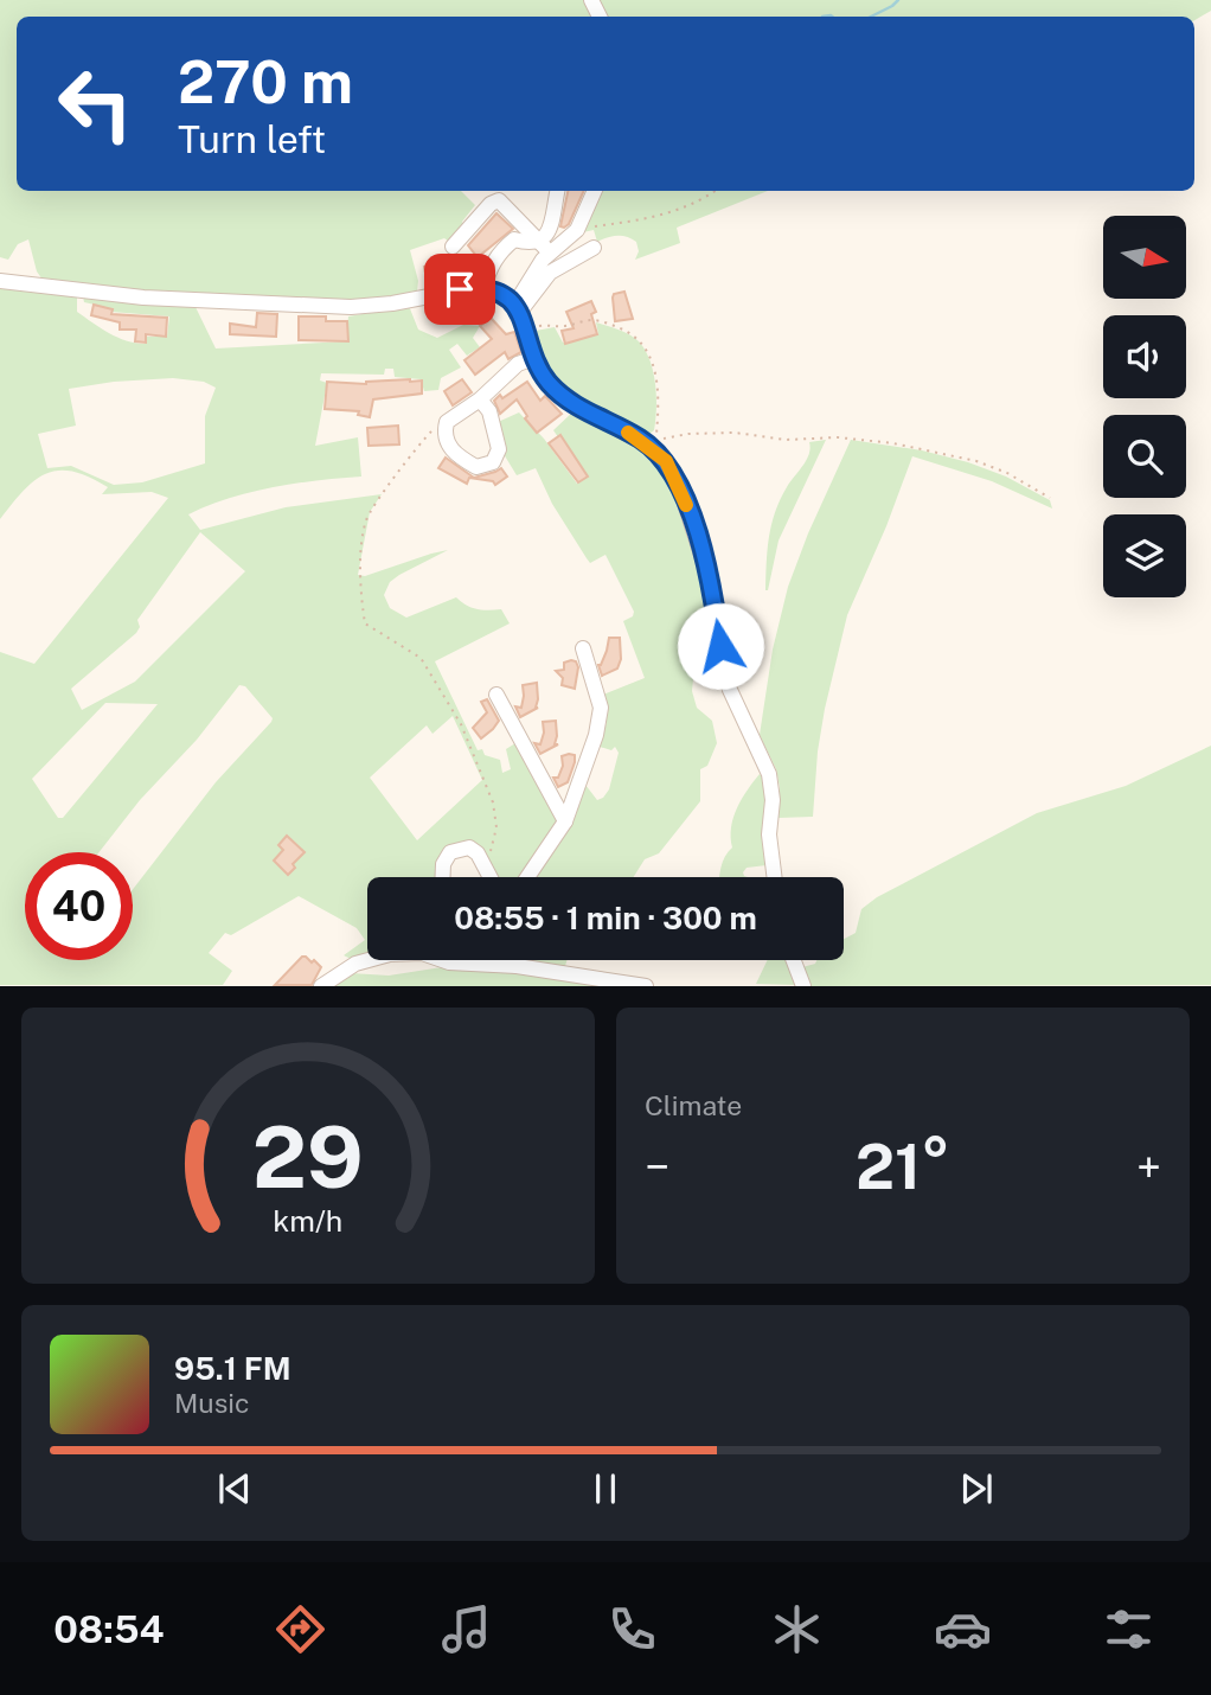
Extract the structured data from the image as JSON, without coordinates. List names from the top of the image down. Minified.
{"north":"right","page":{"turn":["270 m","Turn left"],"limit":"40","trip":"08:55 · 1 min · 300 m","tile":"Climate","heat":["−","21°","+"],"song":["95.1 FM","Music"],"tabs":"08:54","gauge":["29","km/h"]}}
